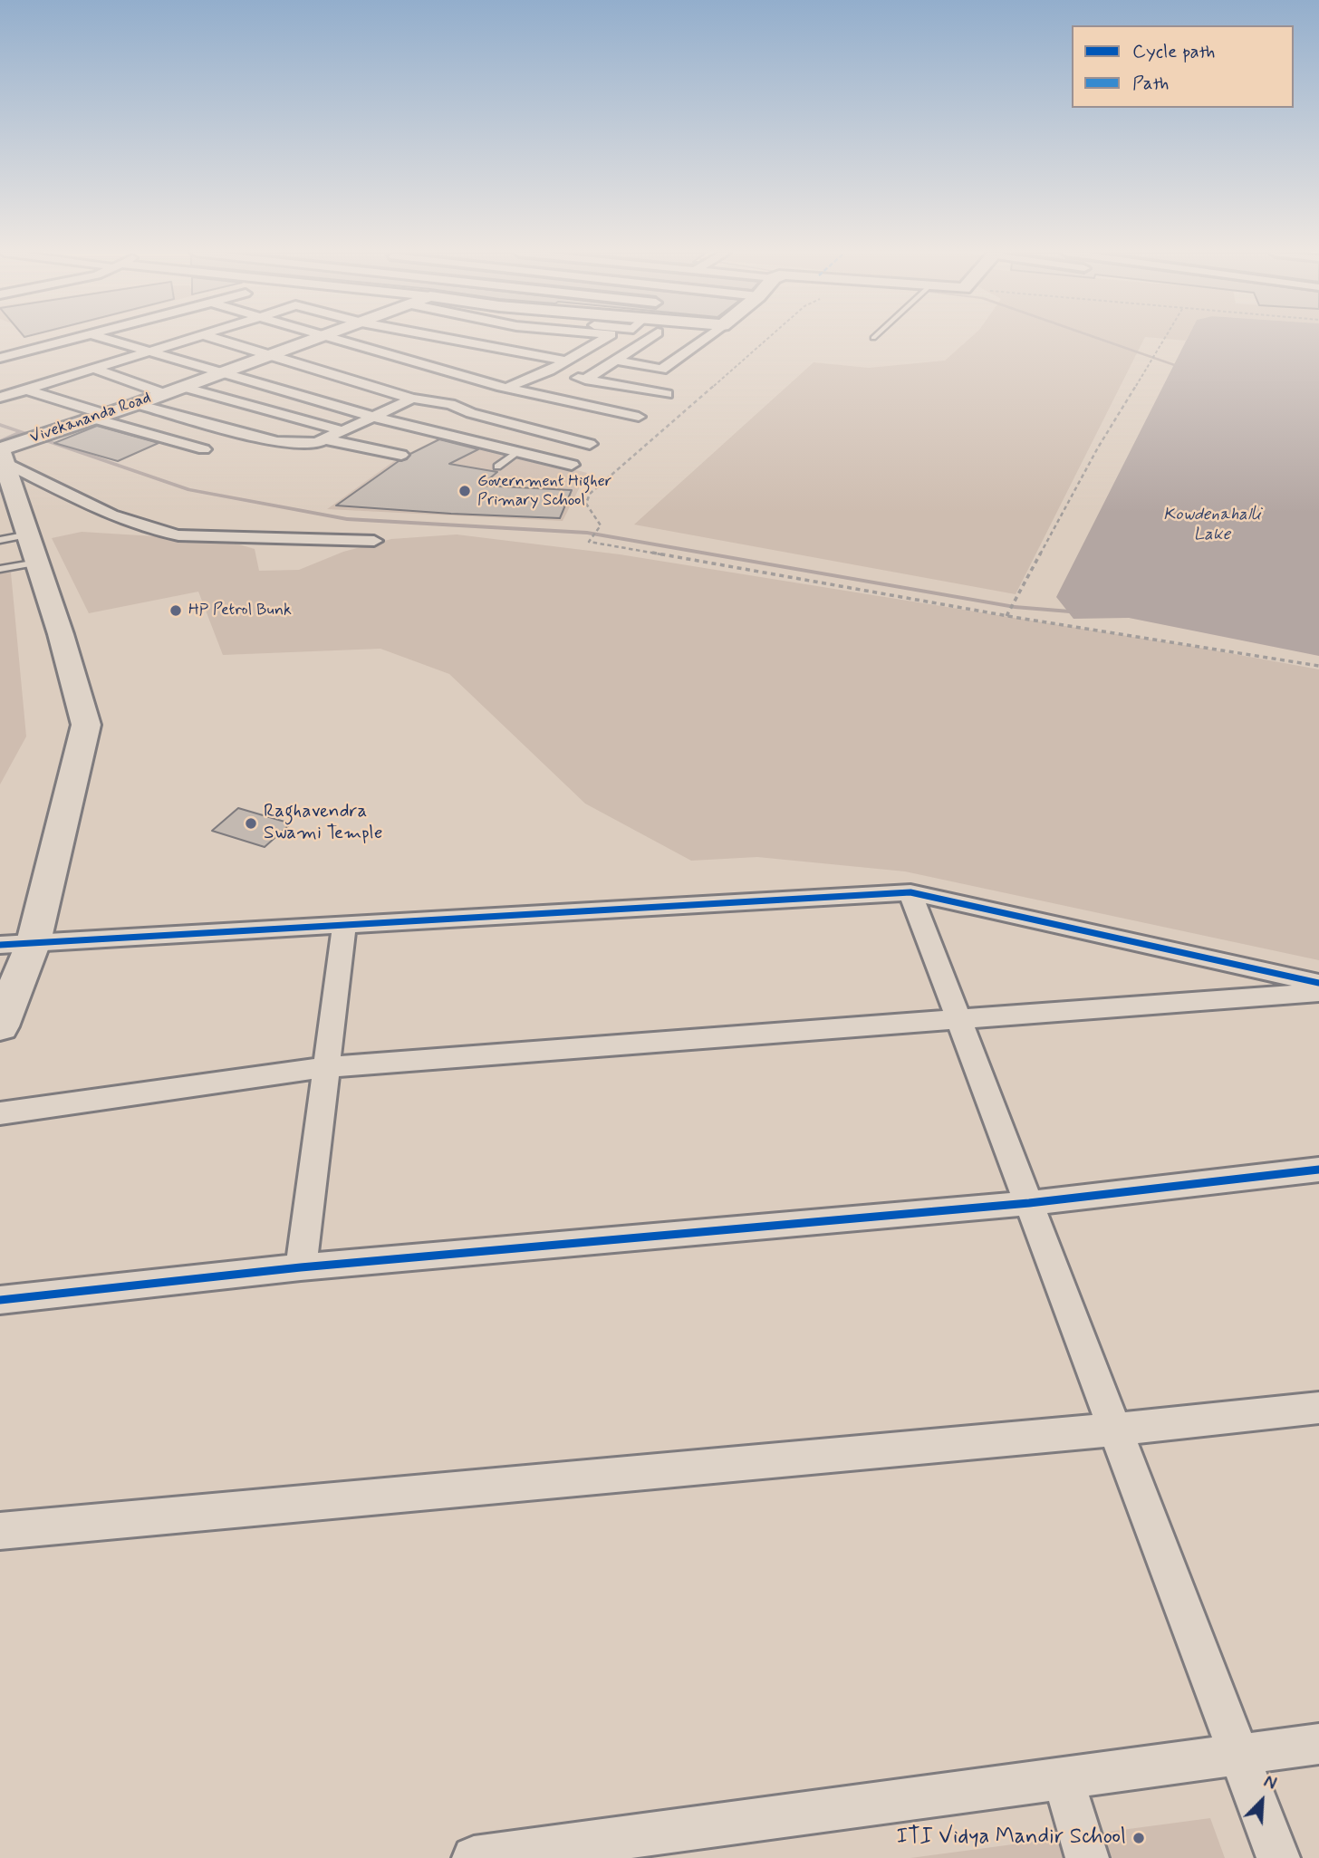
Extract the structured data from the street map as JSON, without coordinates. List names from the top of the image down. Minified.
{"streets":{"street":["Vivekananda Road"]},"water":["Kowdenahalli Lake"],"places":["Government Higher Primary School","HP Petrol Bunk","Raghavendra Swami Temple","ITI Vidya Mandir School"],"legend":["Cycle path","Path"],"north":"top right"}
